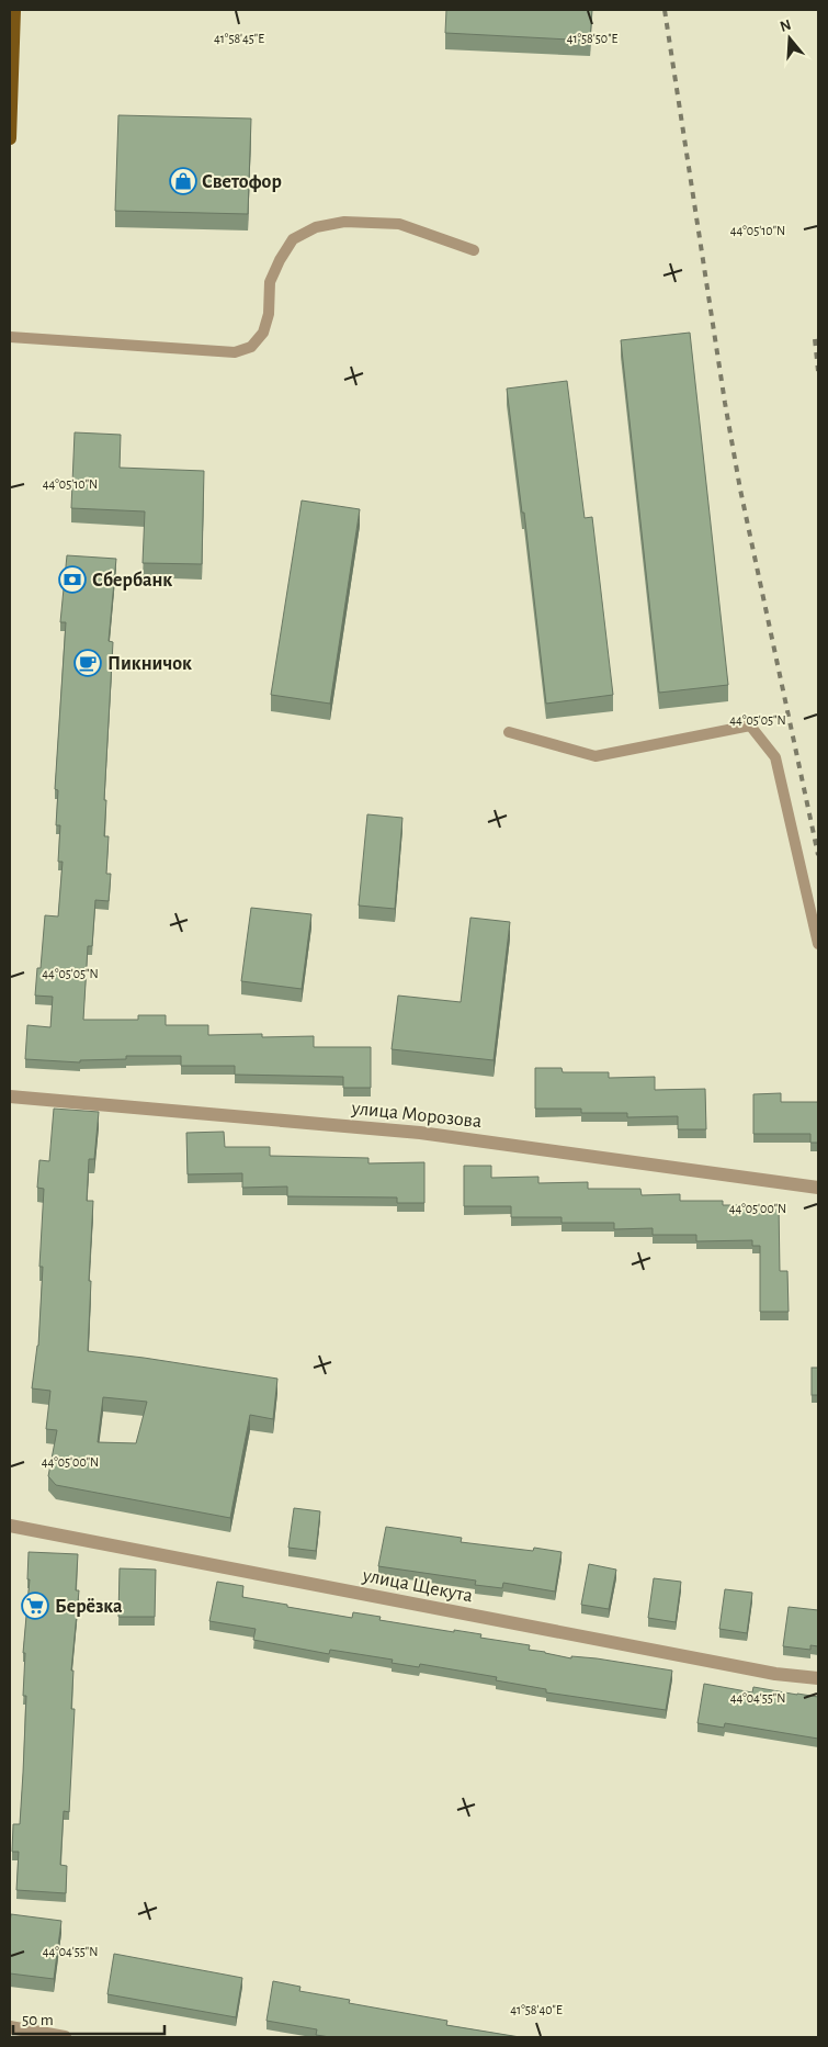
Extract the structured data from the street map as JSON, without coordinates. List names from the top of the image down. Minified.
{"streets":{"street":["улица Морозова","улица Щекута"]},"places":{"shop":["Светофор"],"bank":["Сбербанк"],"cafe":["Пикничок"],"supermarket":["Берёзка"]},"scale_bar":"50 m","north":"top","coordinates":["41°58'45\"E","41°58'50\"E","44°05'10\"N","44°05'05\"N","44°05'00\"N","44°04'55\"N","41°58'40\"E"]}
